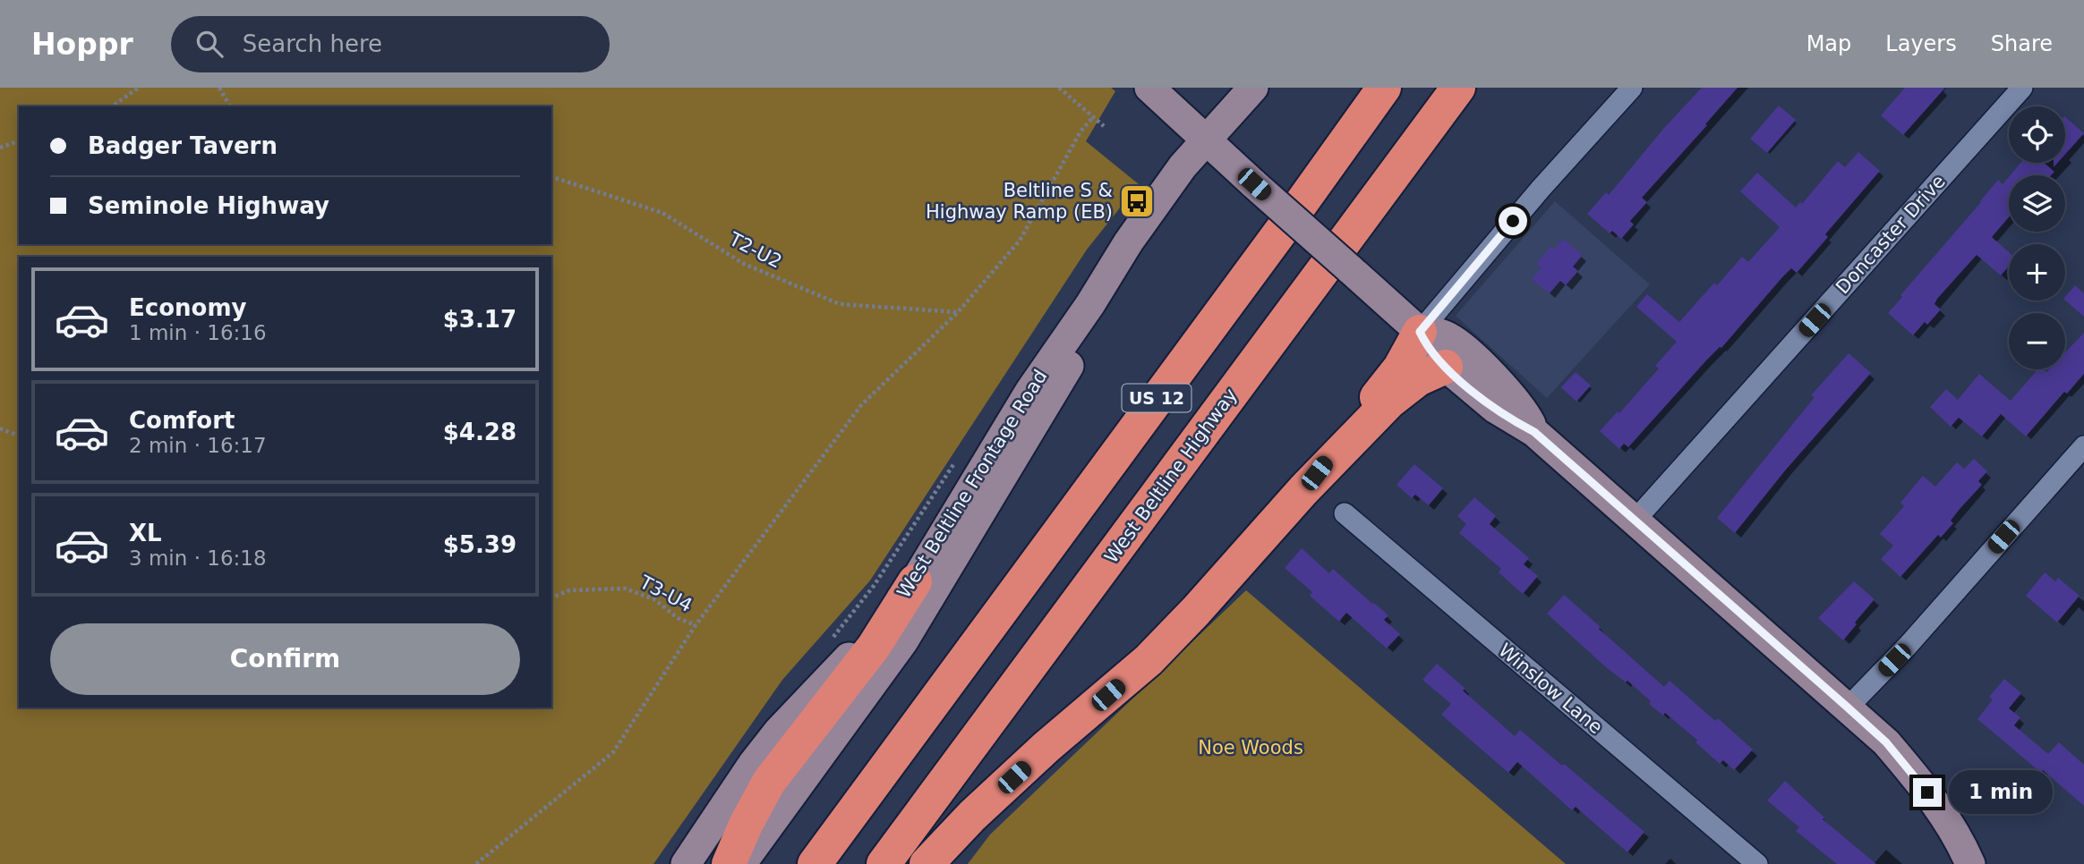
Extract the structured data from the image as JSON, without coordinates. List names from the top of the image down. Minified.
{"streets":{"highway":["US 12","West Beltline Highway"],"street":["Doncaster Drive","West Beltline Frontage Road","Winslow Lane"],"path":["T2-U2","T3-U4"]},"parks":["Noe Woods"],"places":{"bus stop":["Beltline S & Highway Ramp (EB)"]},"page":{"header":"Hoppr","search":"Search here","nav":["Map","Layers","Share"],"map_buttons":["+","−"],"banner":["Badger Tavern","Seminole Highway"],"list":[{"name":"Economy","note":"1 min · 16:16","value":"$3.17"},{"name":"Comfort","note":"2 min · 16:17","value":"$4.28"},{"name":"XL","note":"3 min · 16:18","value":"$5.39"}],"buttons":"Confirm","bubble":"1 min"}}
